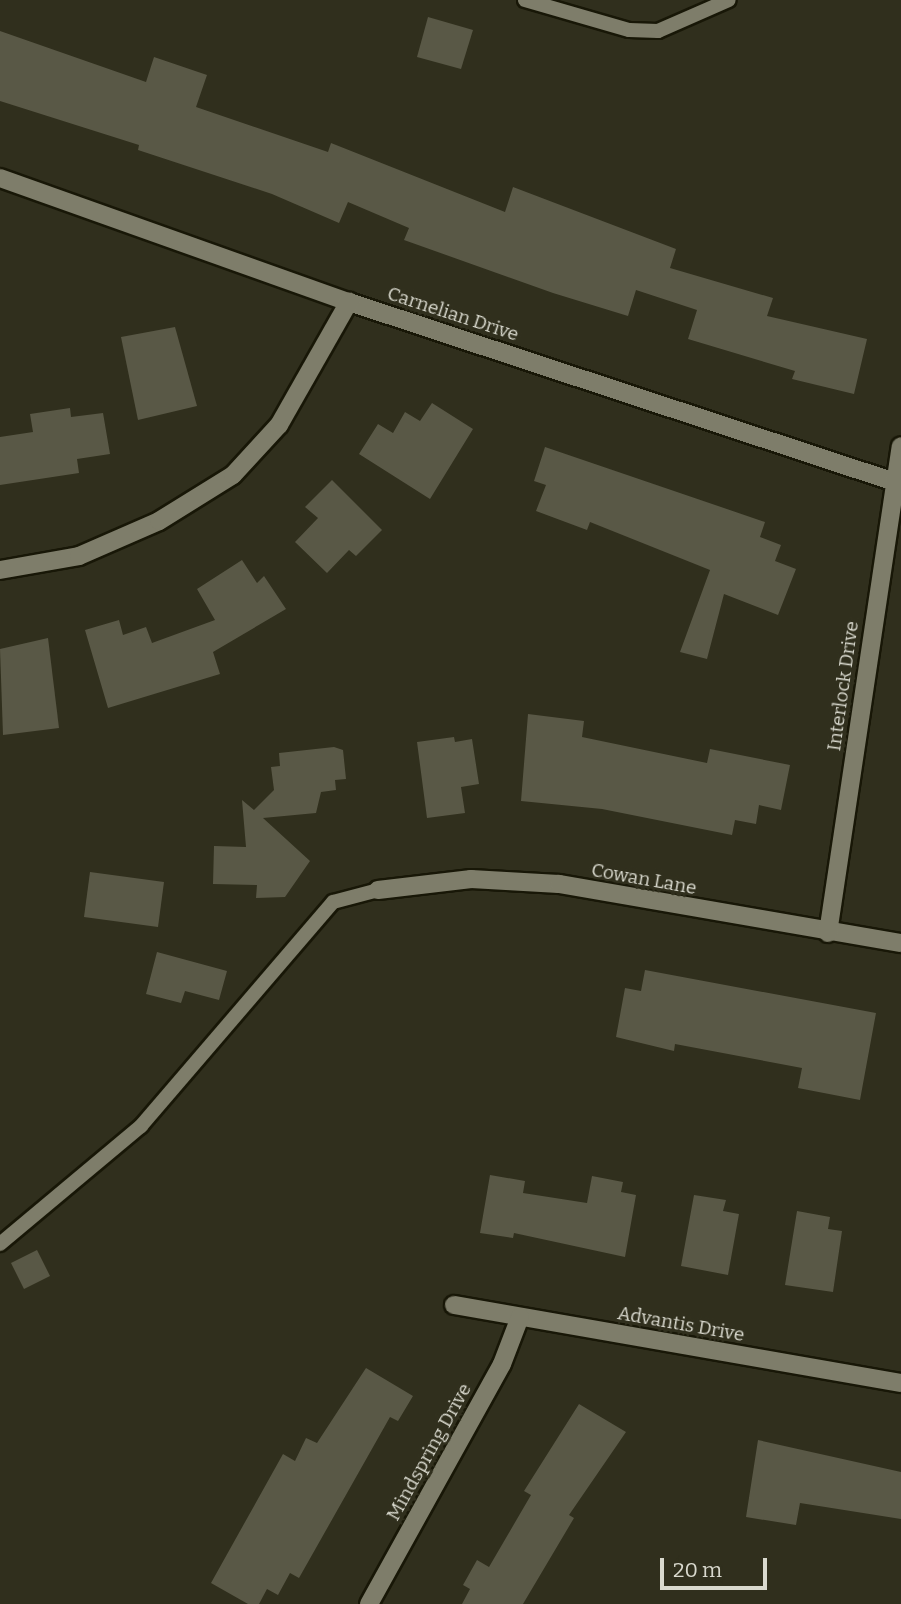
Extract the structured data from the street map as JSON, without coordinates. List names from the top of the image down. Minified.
{"streets":{"street":["Carnelian Drive","Interlock Drive","Cowan Lane","Advantis Drive","Mindspring Drive"]},"crossings":[["Carnelian Drive","Interlock Drive"],["Interlock Drive","Cowan Lane"],["Advantis Drive","Mindspring Drive"]],"scale_bar":"20 m"}
